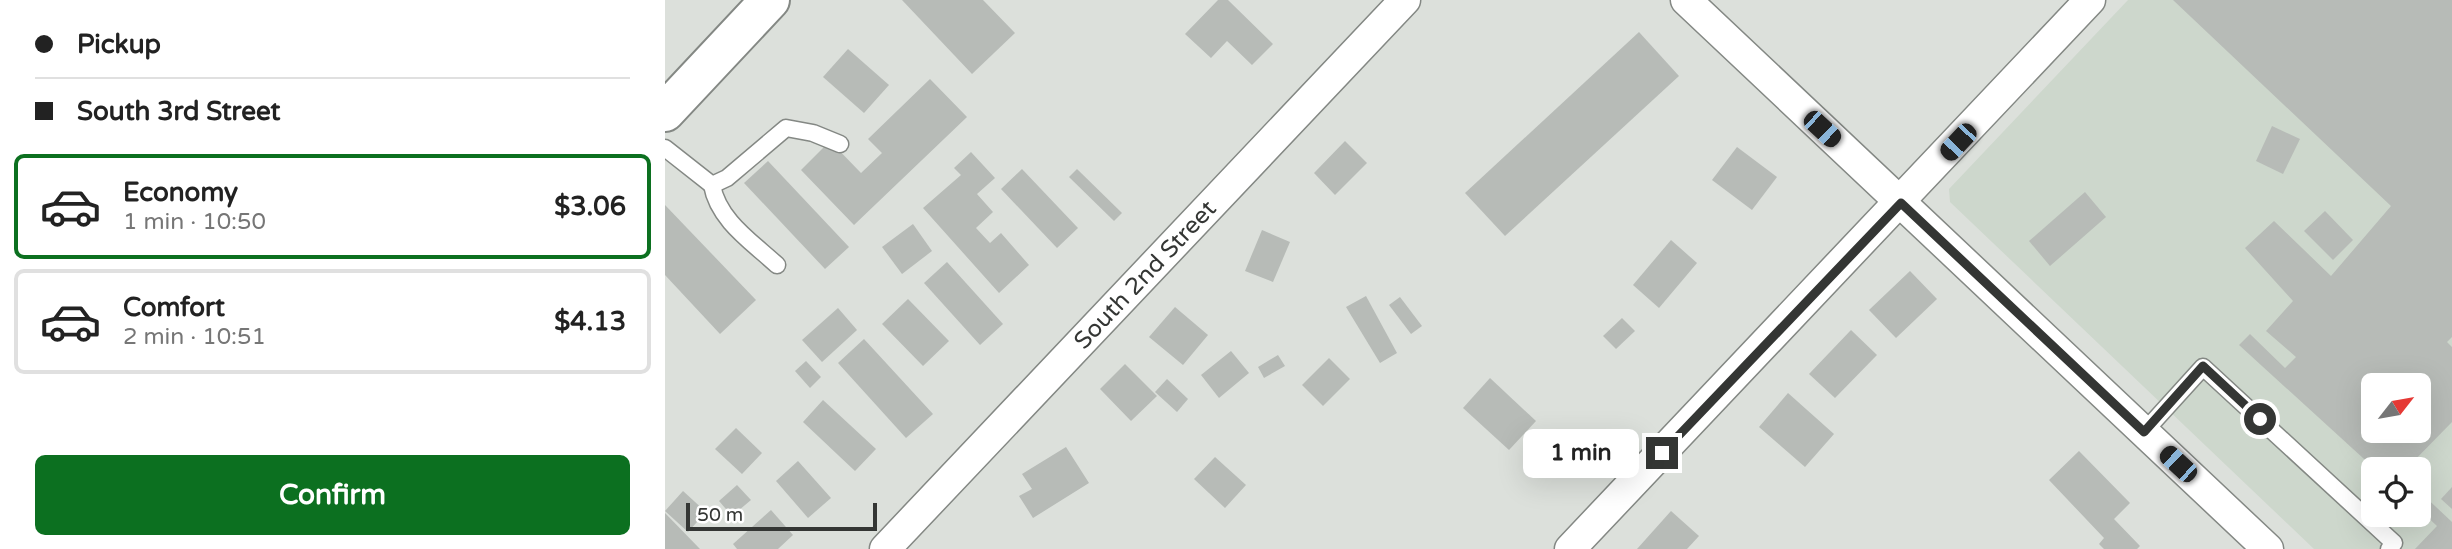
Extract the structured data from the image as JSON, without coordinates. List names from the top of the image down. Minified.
{"streets":{"street":["South 2nd Street"]},"scale_bar":"50 m","north":"top right","page":{"banner":["Pickup","South 3rd Street"],"list":[{"name":"Economy","note":"1 min · 10:50","value":"$3.06"},{"name":"Comfort","note":"2 min · 10:51","value":"$4.13"}],"bubble":"1 min","buttons":"Confirm","scale":"50 m"}}
